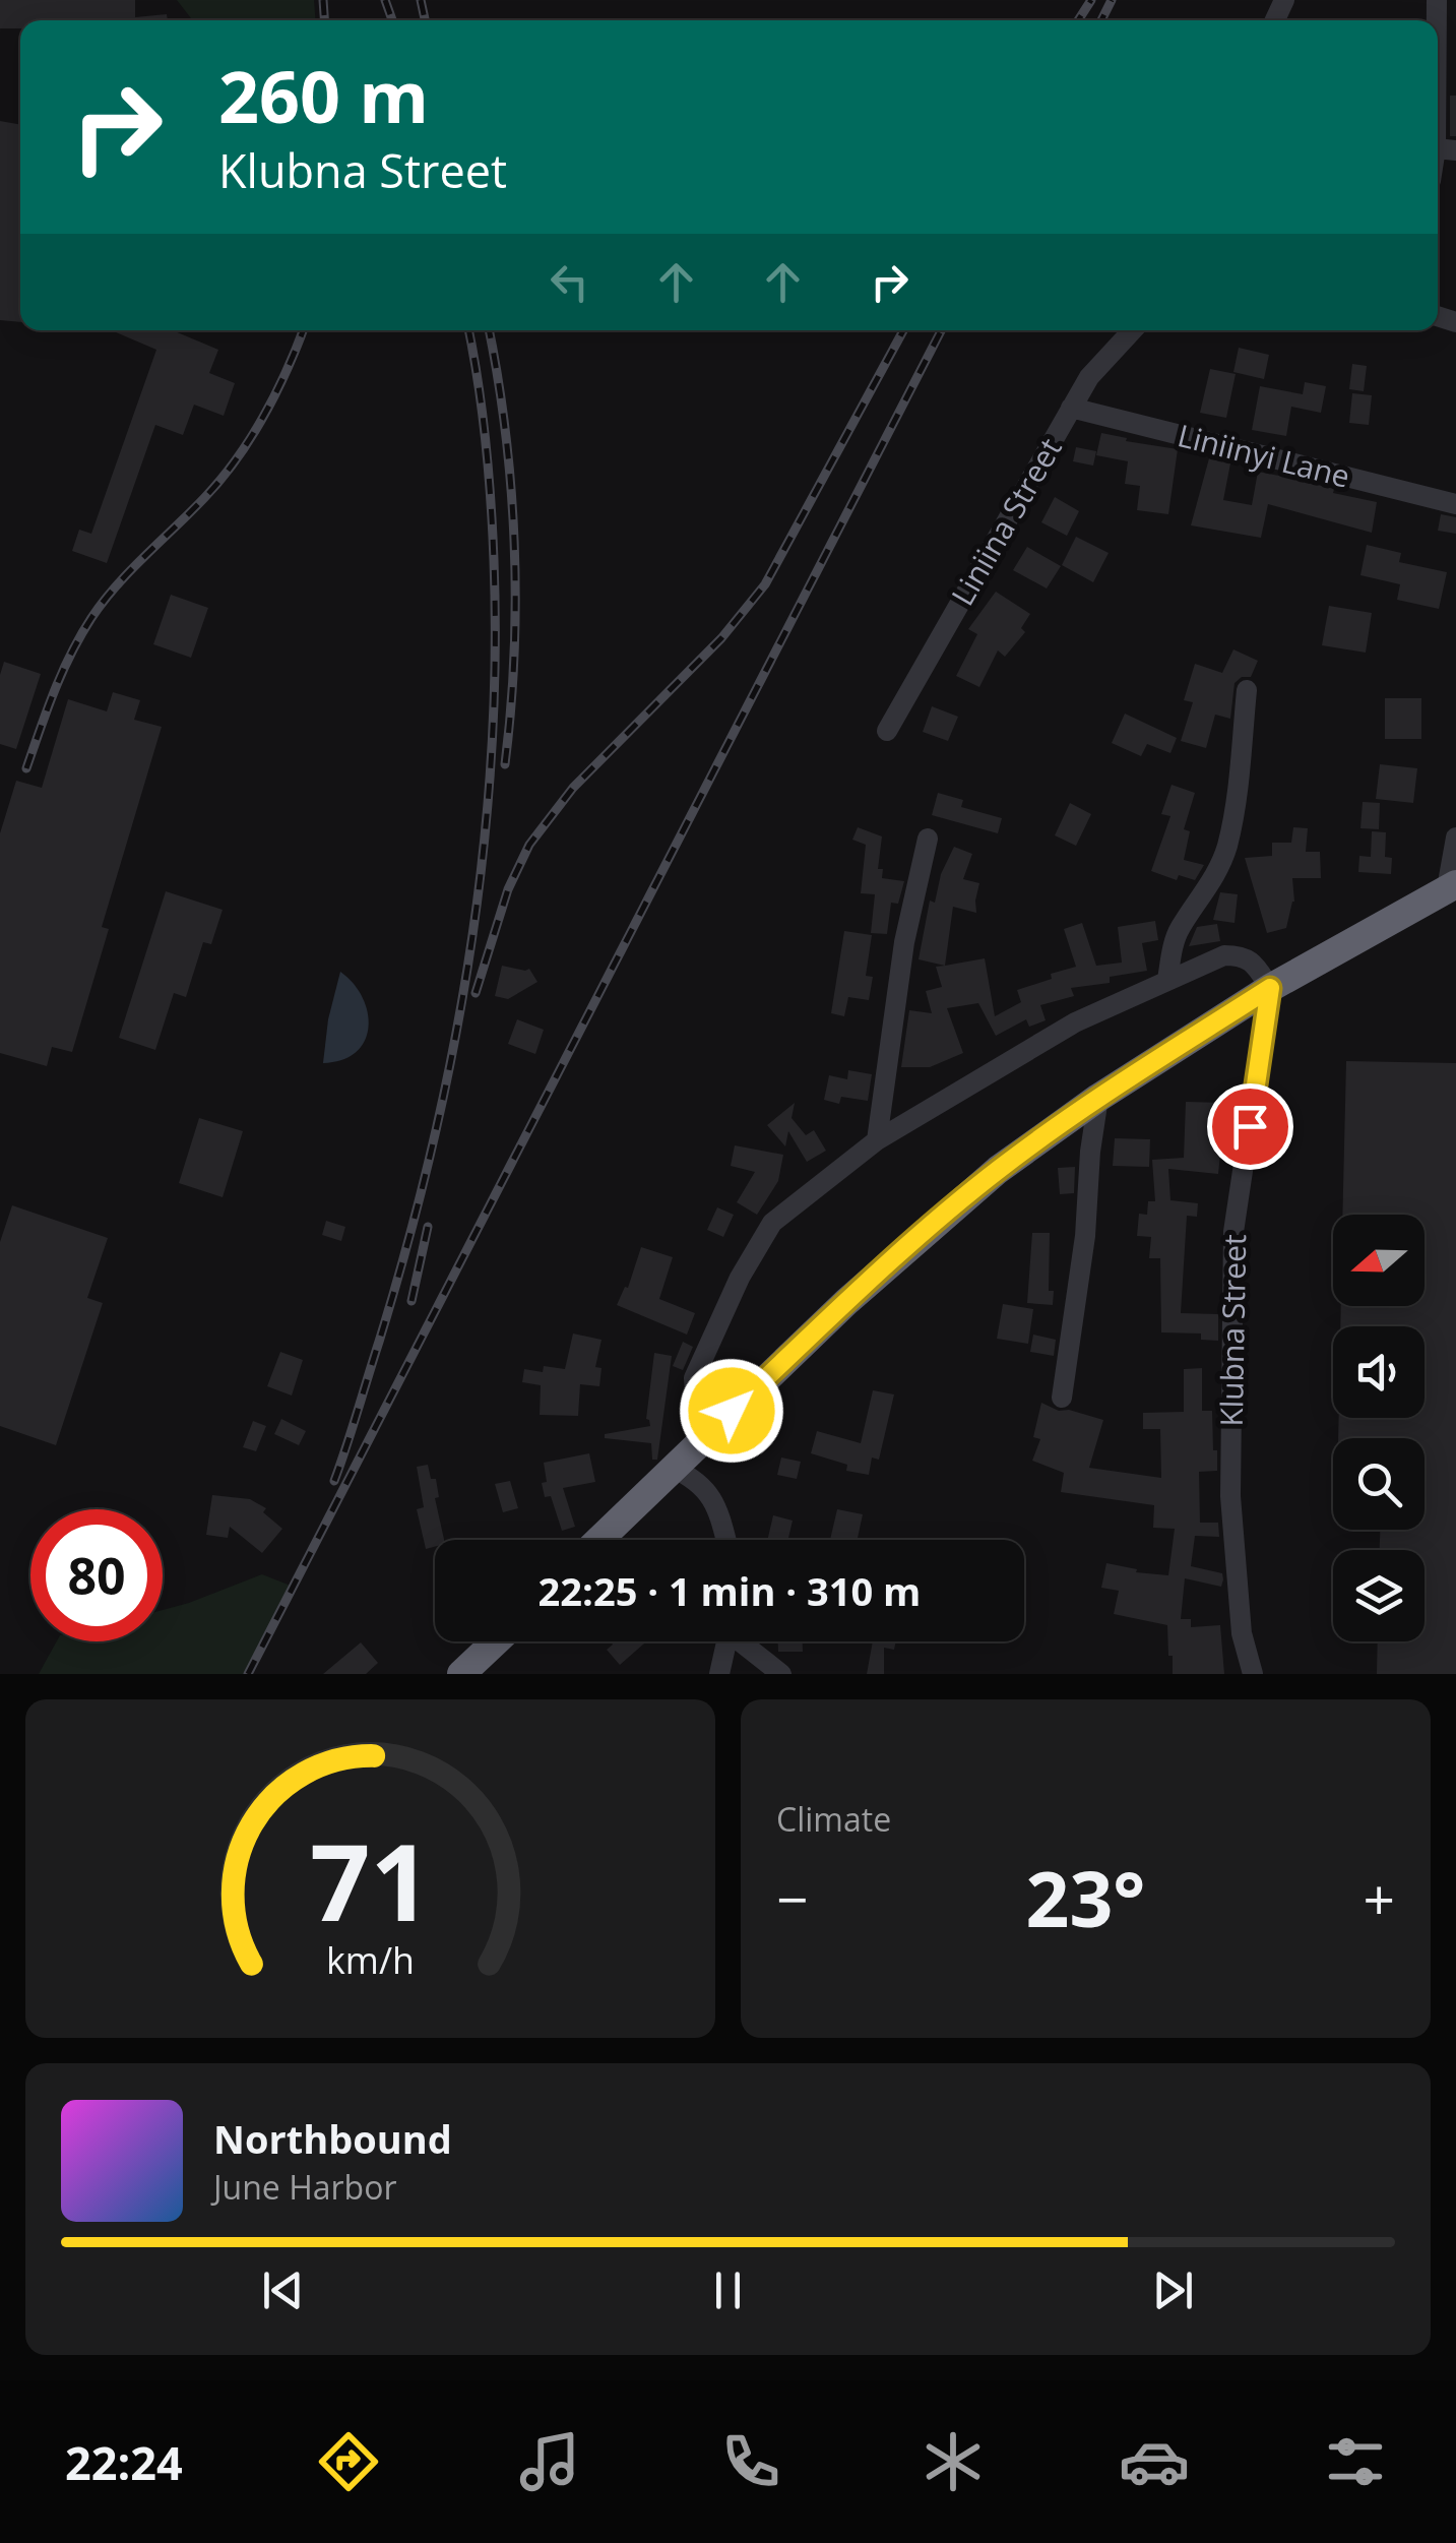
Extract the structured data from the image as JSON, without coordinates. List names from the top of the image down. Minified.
{"streets":{"street":["Liniinyi Lane","Liniina Street","Klubna Street"]},"crossings":[["Liniinyi Lane","Liniina Street"]],"north":"left","page":{"turn":["260 m","Klubna Street"],"limit":"80","trip":"22:25 · 1 min · 310 m","tile":"Climate","heat":["−","23°","+"],"song":["Northbound","June Harbor"],"tabs":"22:24","gauge":["71","km/h"]}}
